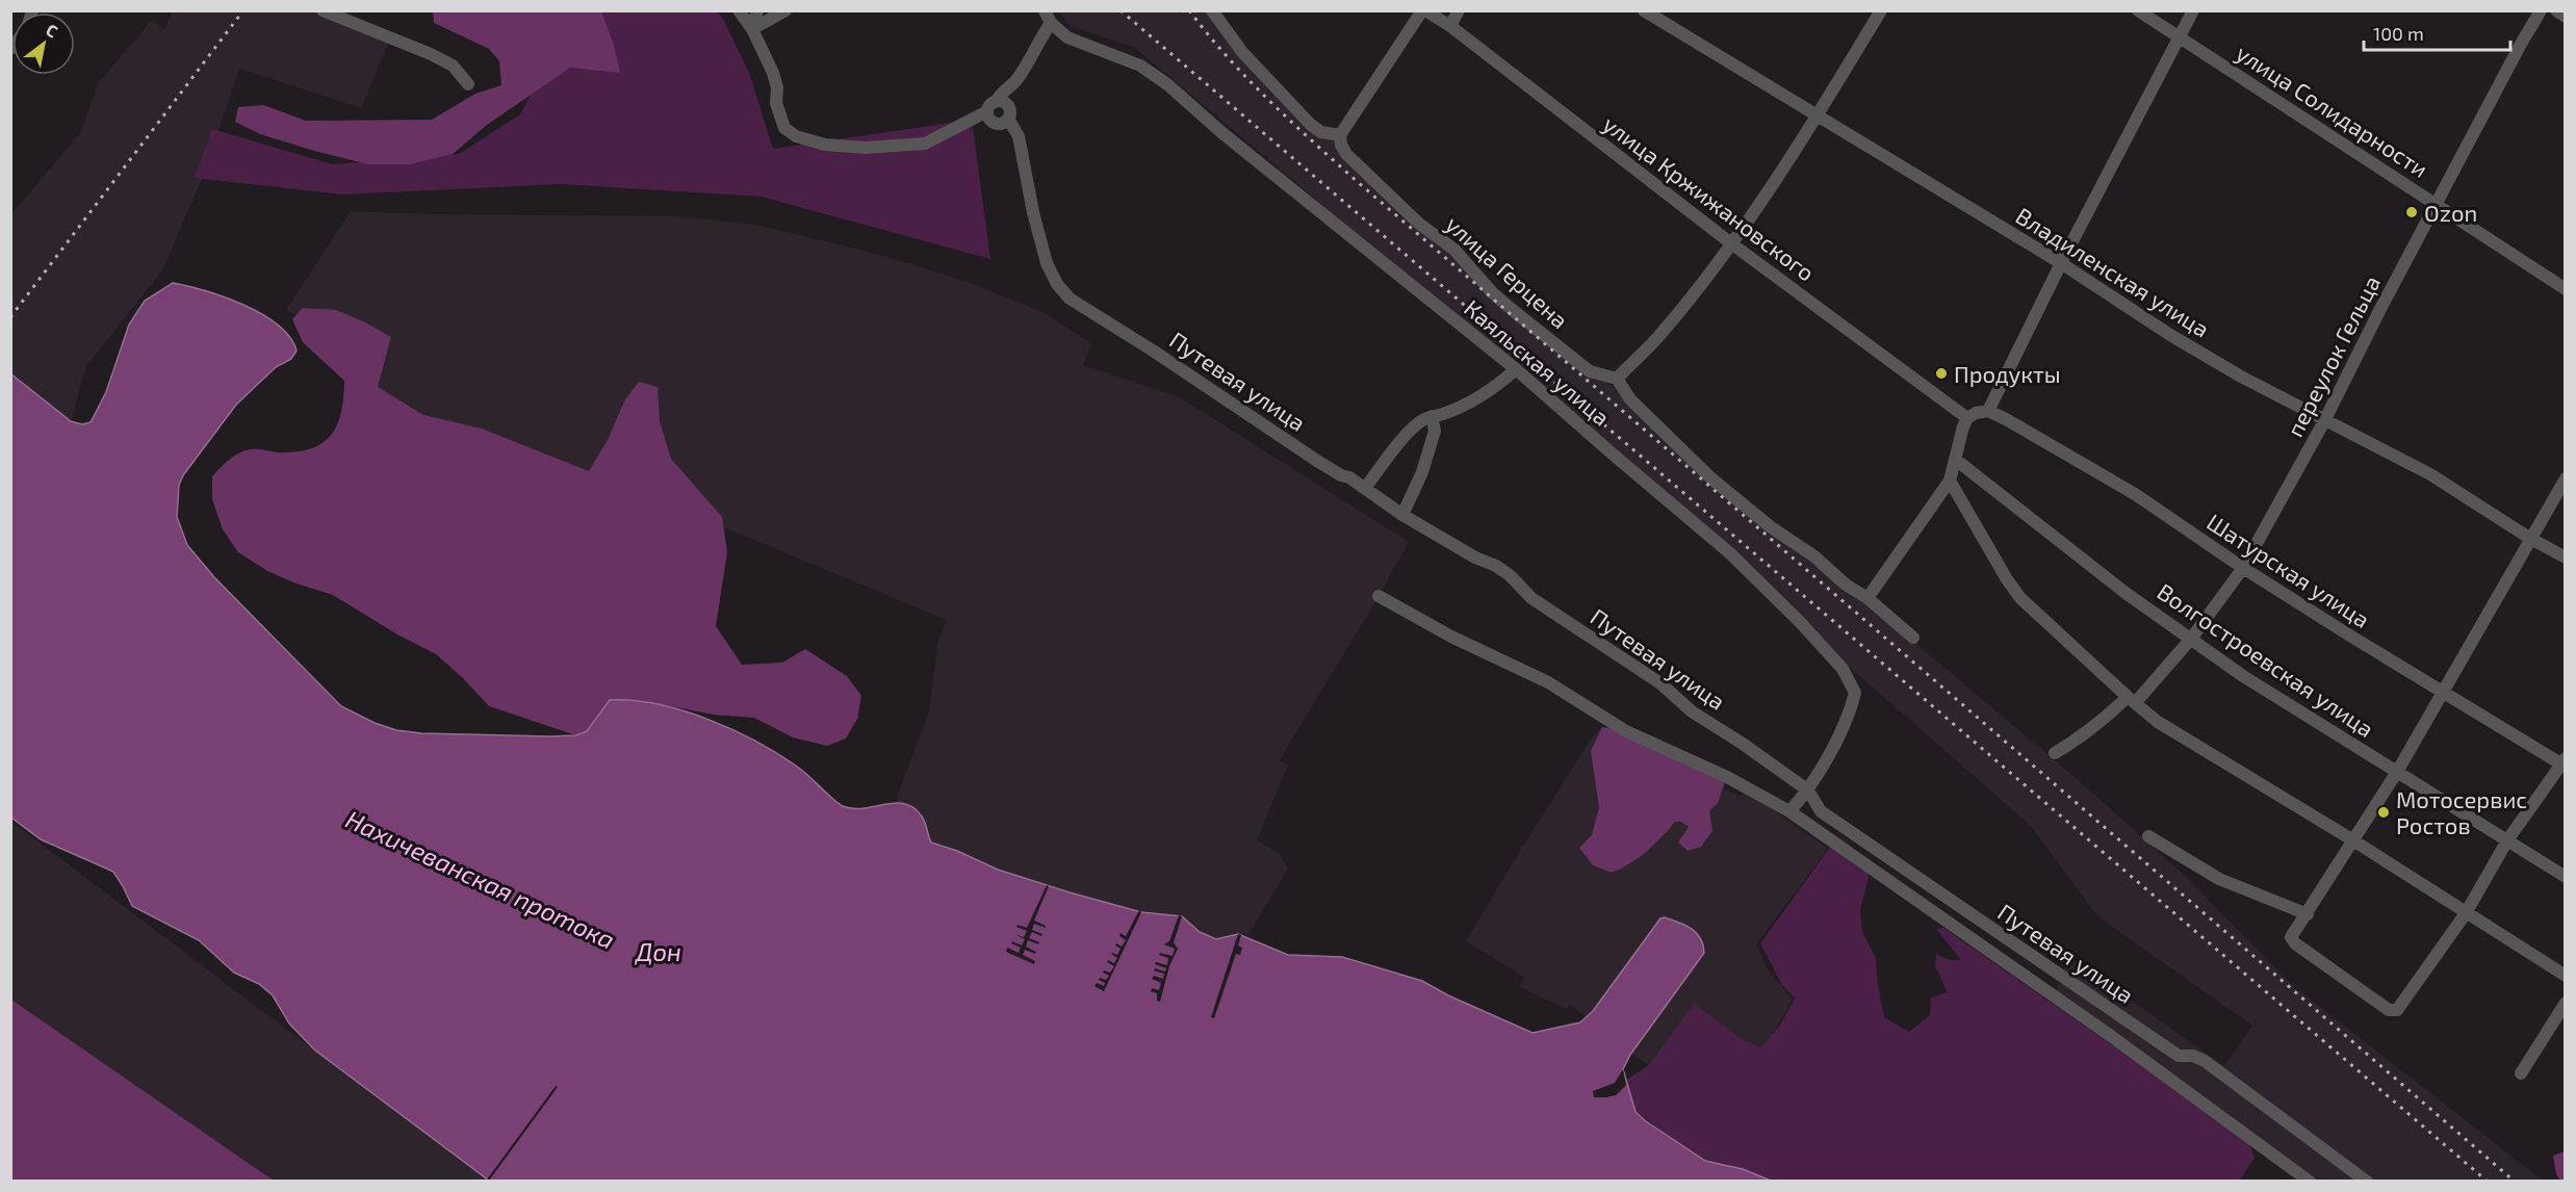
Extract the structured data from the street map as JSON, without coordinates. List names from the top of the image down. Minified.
{"streets":{"street":["улица Солидарности","улица Кржижановского","улица Герцена","Владиленская улица","переулок Гельца","Каяльская улица","Путевая улица","Шатурская улица","Волгостроевская улица"]},"crossings":[["улица Солидарности","переулок Гельца"],["Владиленская улица","переулок Гельца"],["переулок Гельца","Шатурская улица"],["переулок Гельца","Волгостроевская улица"],["Каяльская улица","Путевая улица"]],"water":["Нахичеванская протока","Дон"],"places":["Ozon","Продукты","Мотосервис Ростов"],"scale_bar":"100 m","north":"top right"}
